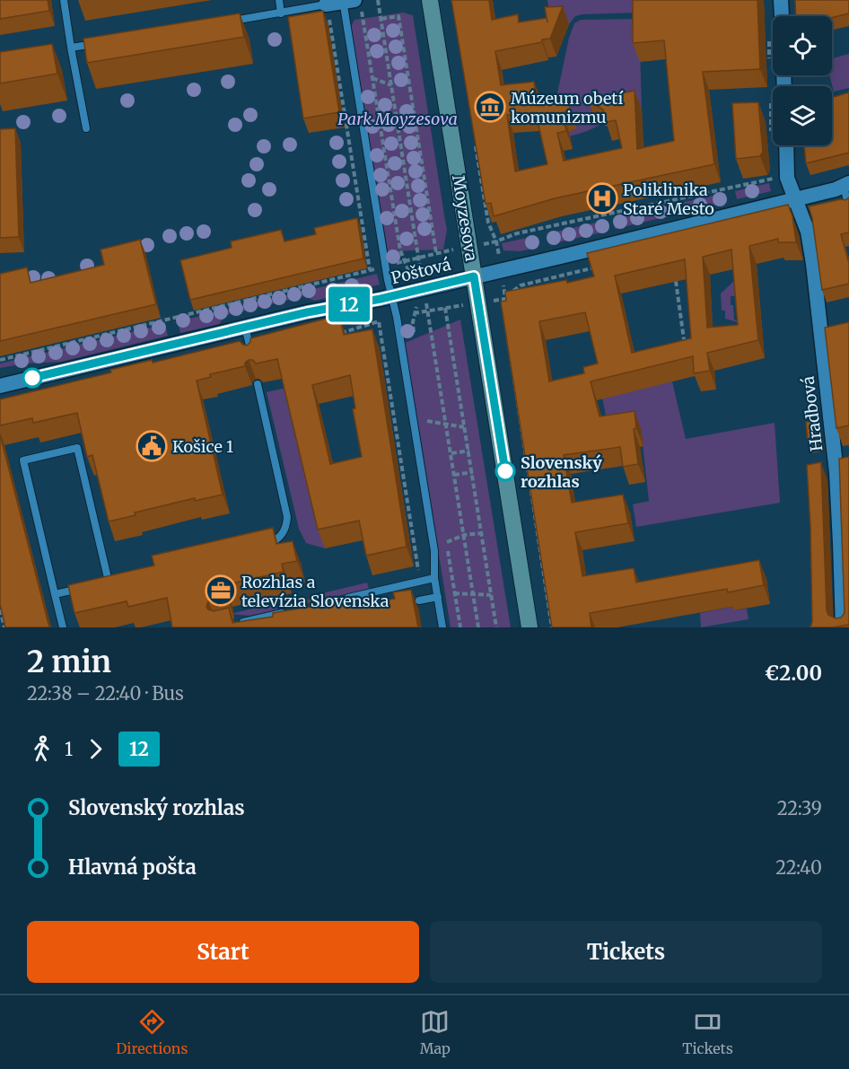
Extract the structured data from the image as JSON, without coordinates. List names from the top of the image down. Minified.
{"streets":{"street":["Moyzesova","Poštová","Hradbová"]},"crossings":[["Moyzesova","Poštová"],["Poštová","Hradbová"]],"parks":["Park Moyzesova"],"places":{"museum":["Múzeum obetí komunizmu"],"hospital":["Poliklinika Staré Mesto"],"public building":["Košice 1"],"other":["Slovenský rozhlas"],"office":["Rozhlas a televízia Slovenska"]},"lines":["bus line 12"],"page":{"on_map":"12","heading":["2 min","22:38 – 22:40 · Bus","€2.00"],"legs":["1","12"],"list":[{"name":"Slovenský rozhlas","value":"22:39"},{"name":"Hlavná pošta","value":"22:40"}],"buttons":["Start","Tickets"],"tabs":["Directions","Map","Tickets"]}}
